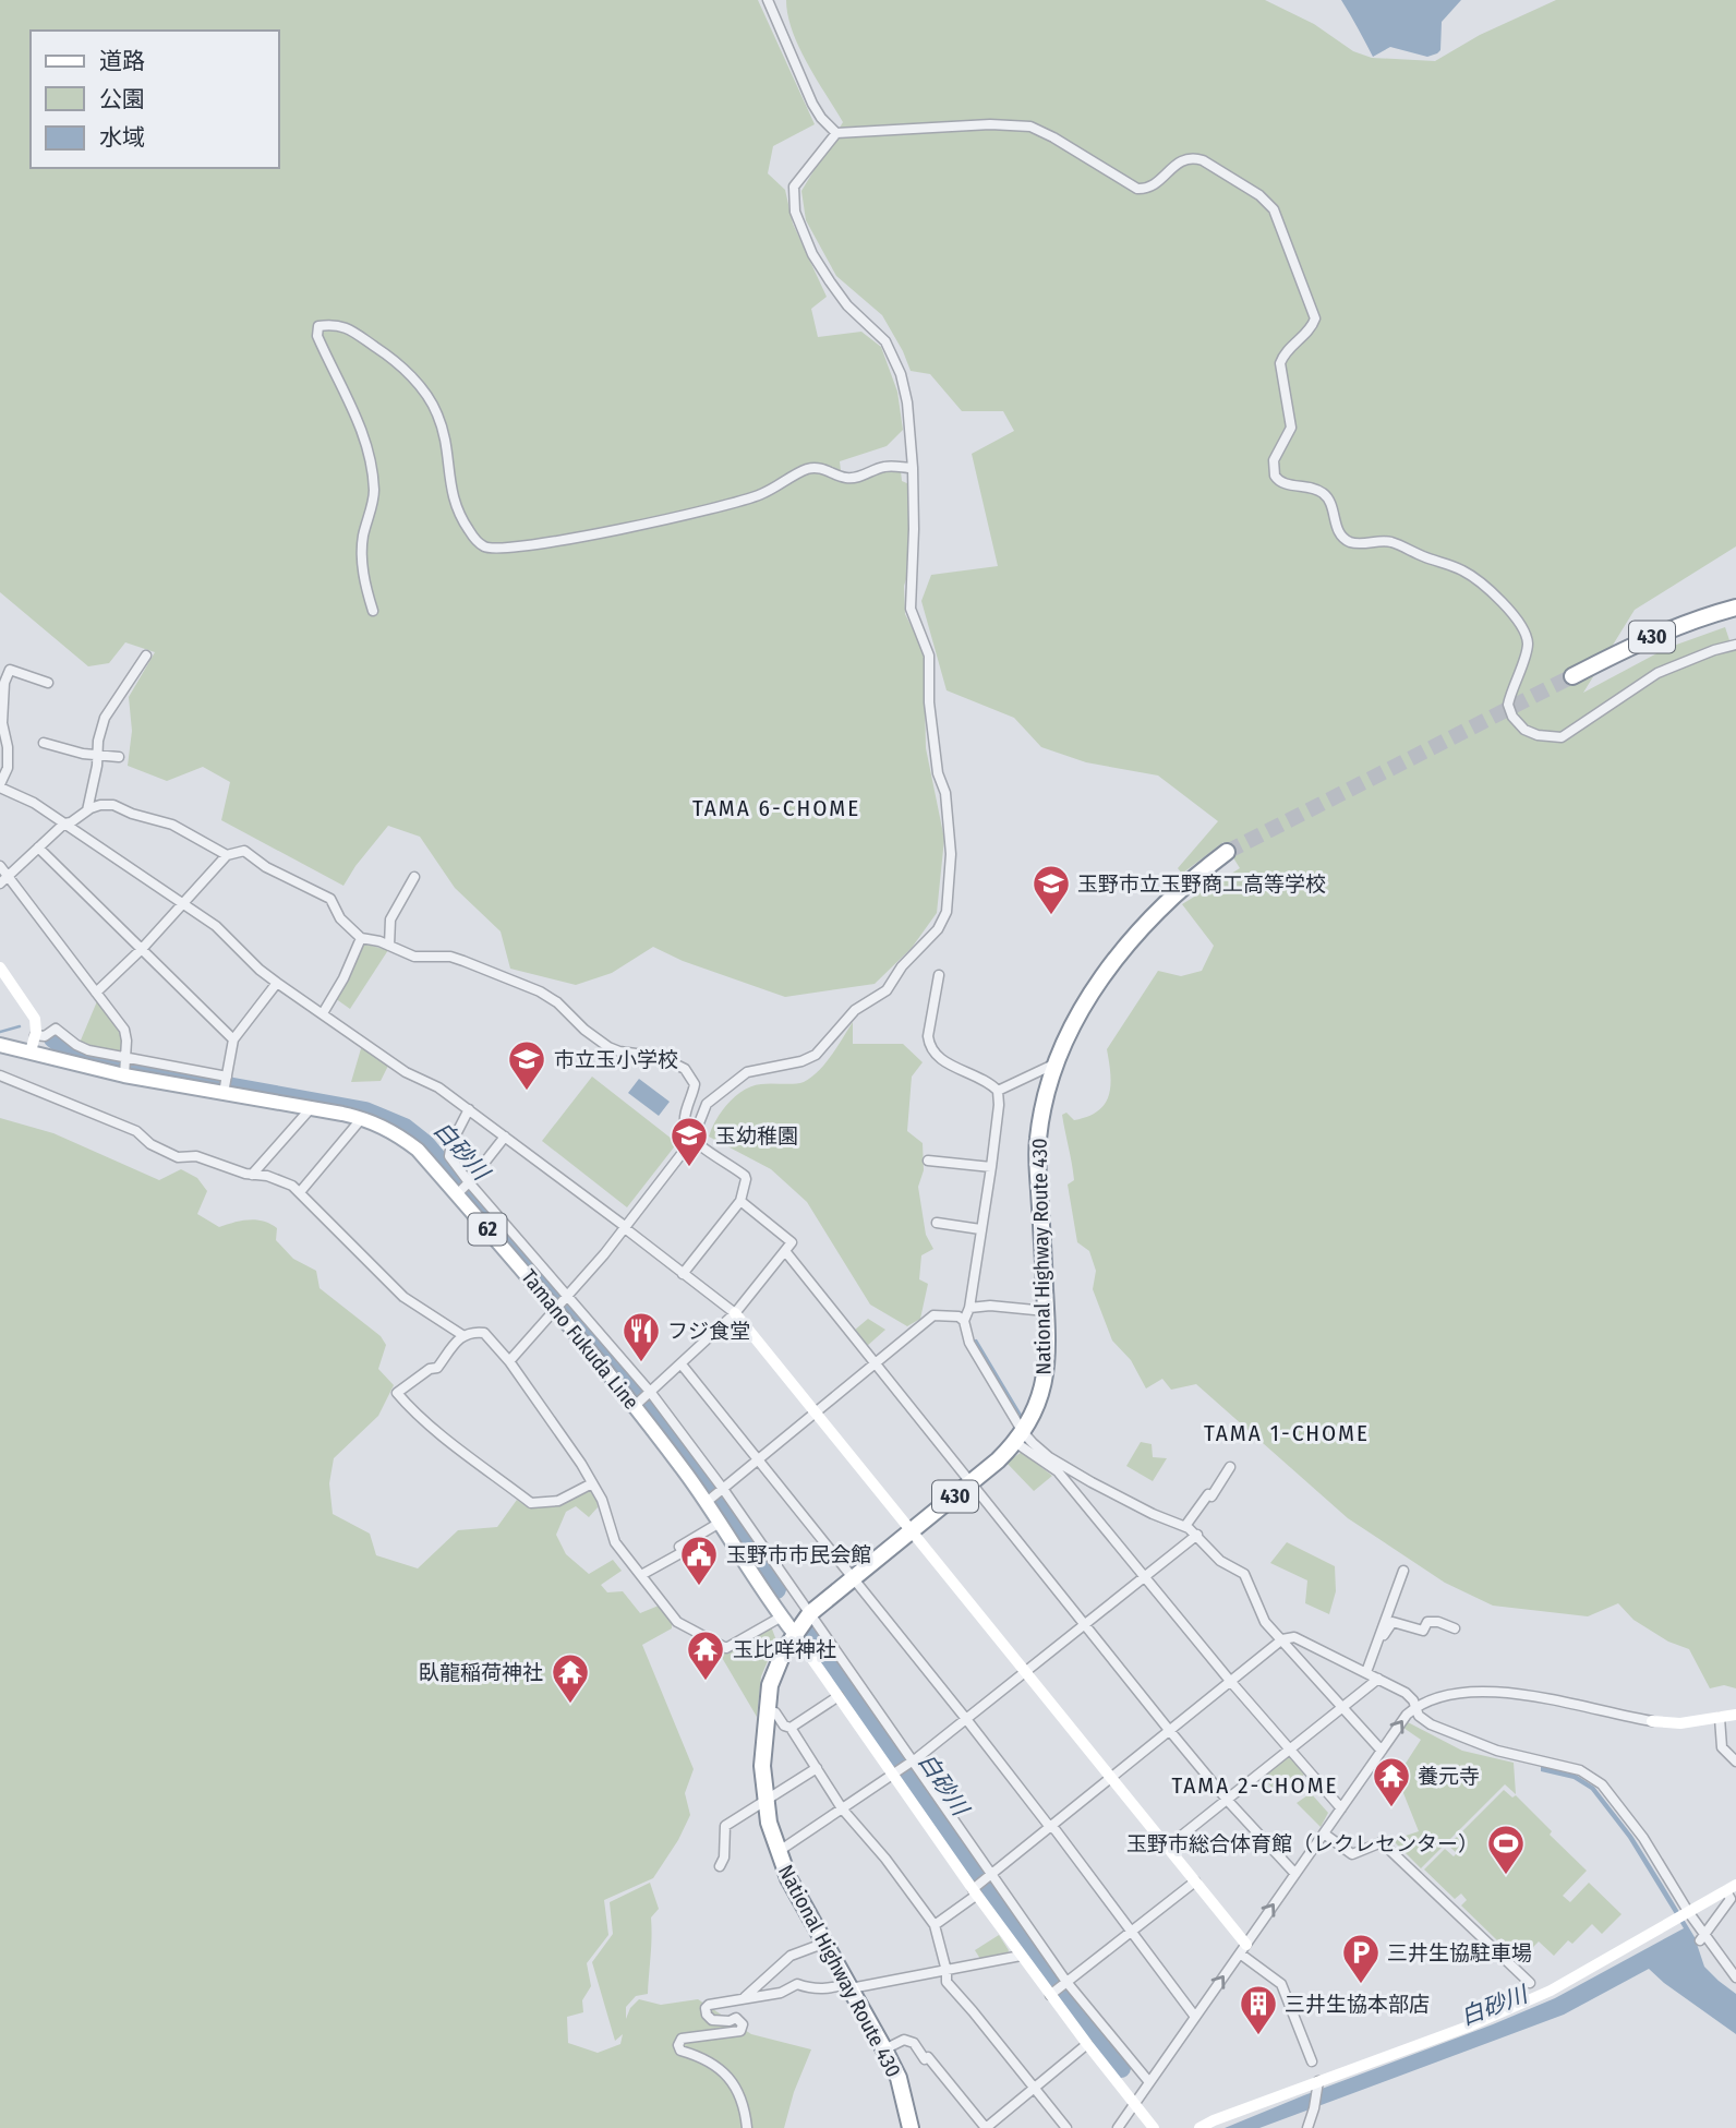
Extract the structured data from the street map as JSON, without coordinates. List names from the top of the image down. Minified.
{"streets":{"highway":["430","National Highway Route 430"],"main road":["62","Tamano Fukuda Line"]},"crossings":[["National Highway Route 430","Tamano Fukuda Line"]],"districts":["TAMA 6-CHOME","TAMA 1-CHOME","TAMA 2-CHOME"],"water":["白砂川"],"places":{"school or university":["玉野市立玉野商工高等学校","市立玉小学校","玉幼稚園"],"restaurant":["フジ食堂"],"public building":["玉野市市民会館"],"temple":["玉比咩神社","臥龍稲荷神社","養元寺"],"sports":["玉野市総合体育館（レクレセンター）"],"parking":["三井生協駐車場"],"building":["三井生協本部店"]},"legend":["道路","公園","水域"]}
